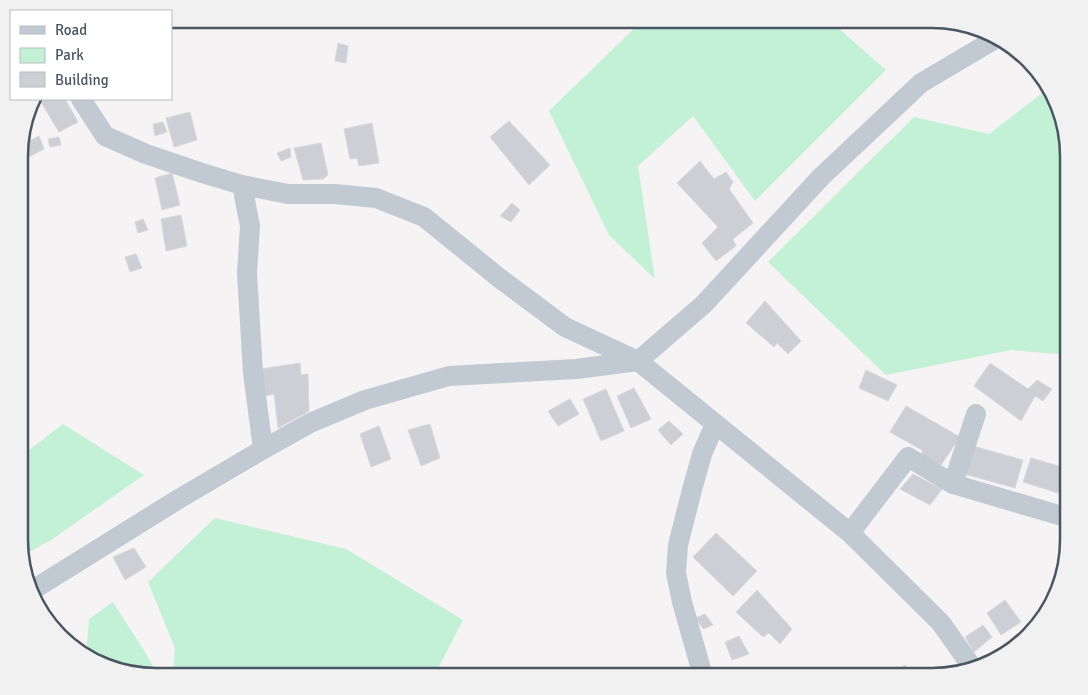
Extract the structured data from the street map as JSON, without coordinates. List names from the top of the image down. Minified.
{"legend":["Road","Park","Building"]}
